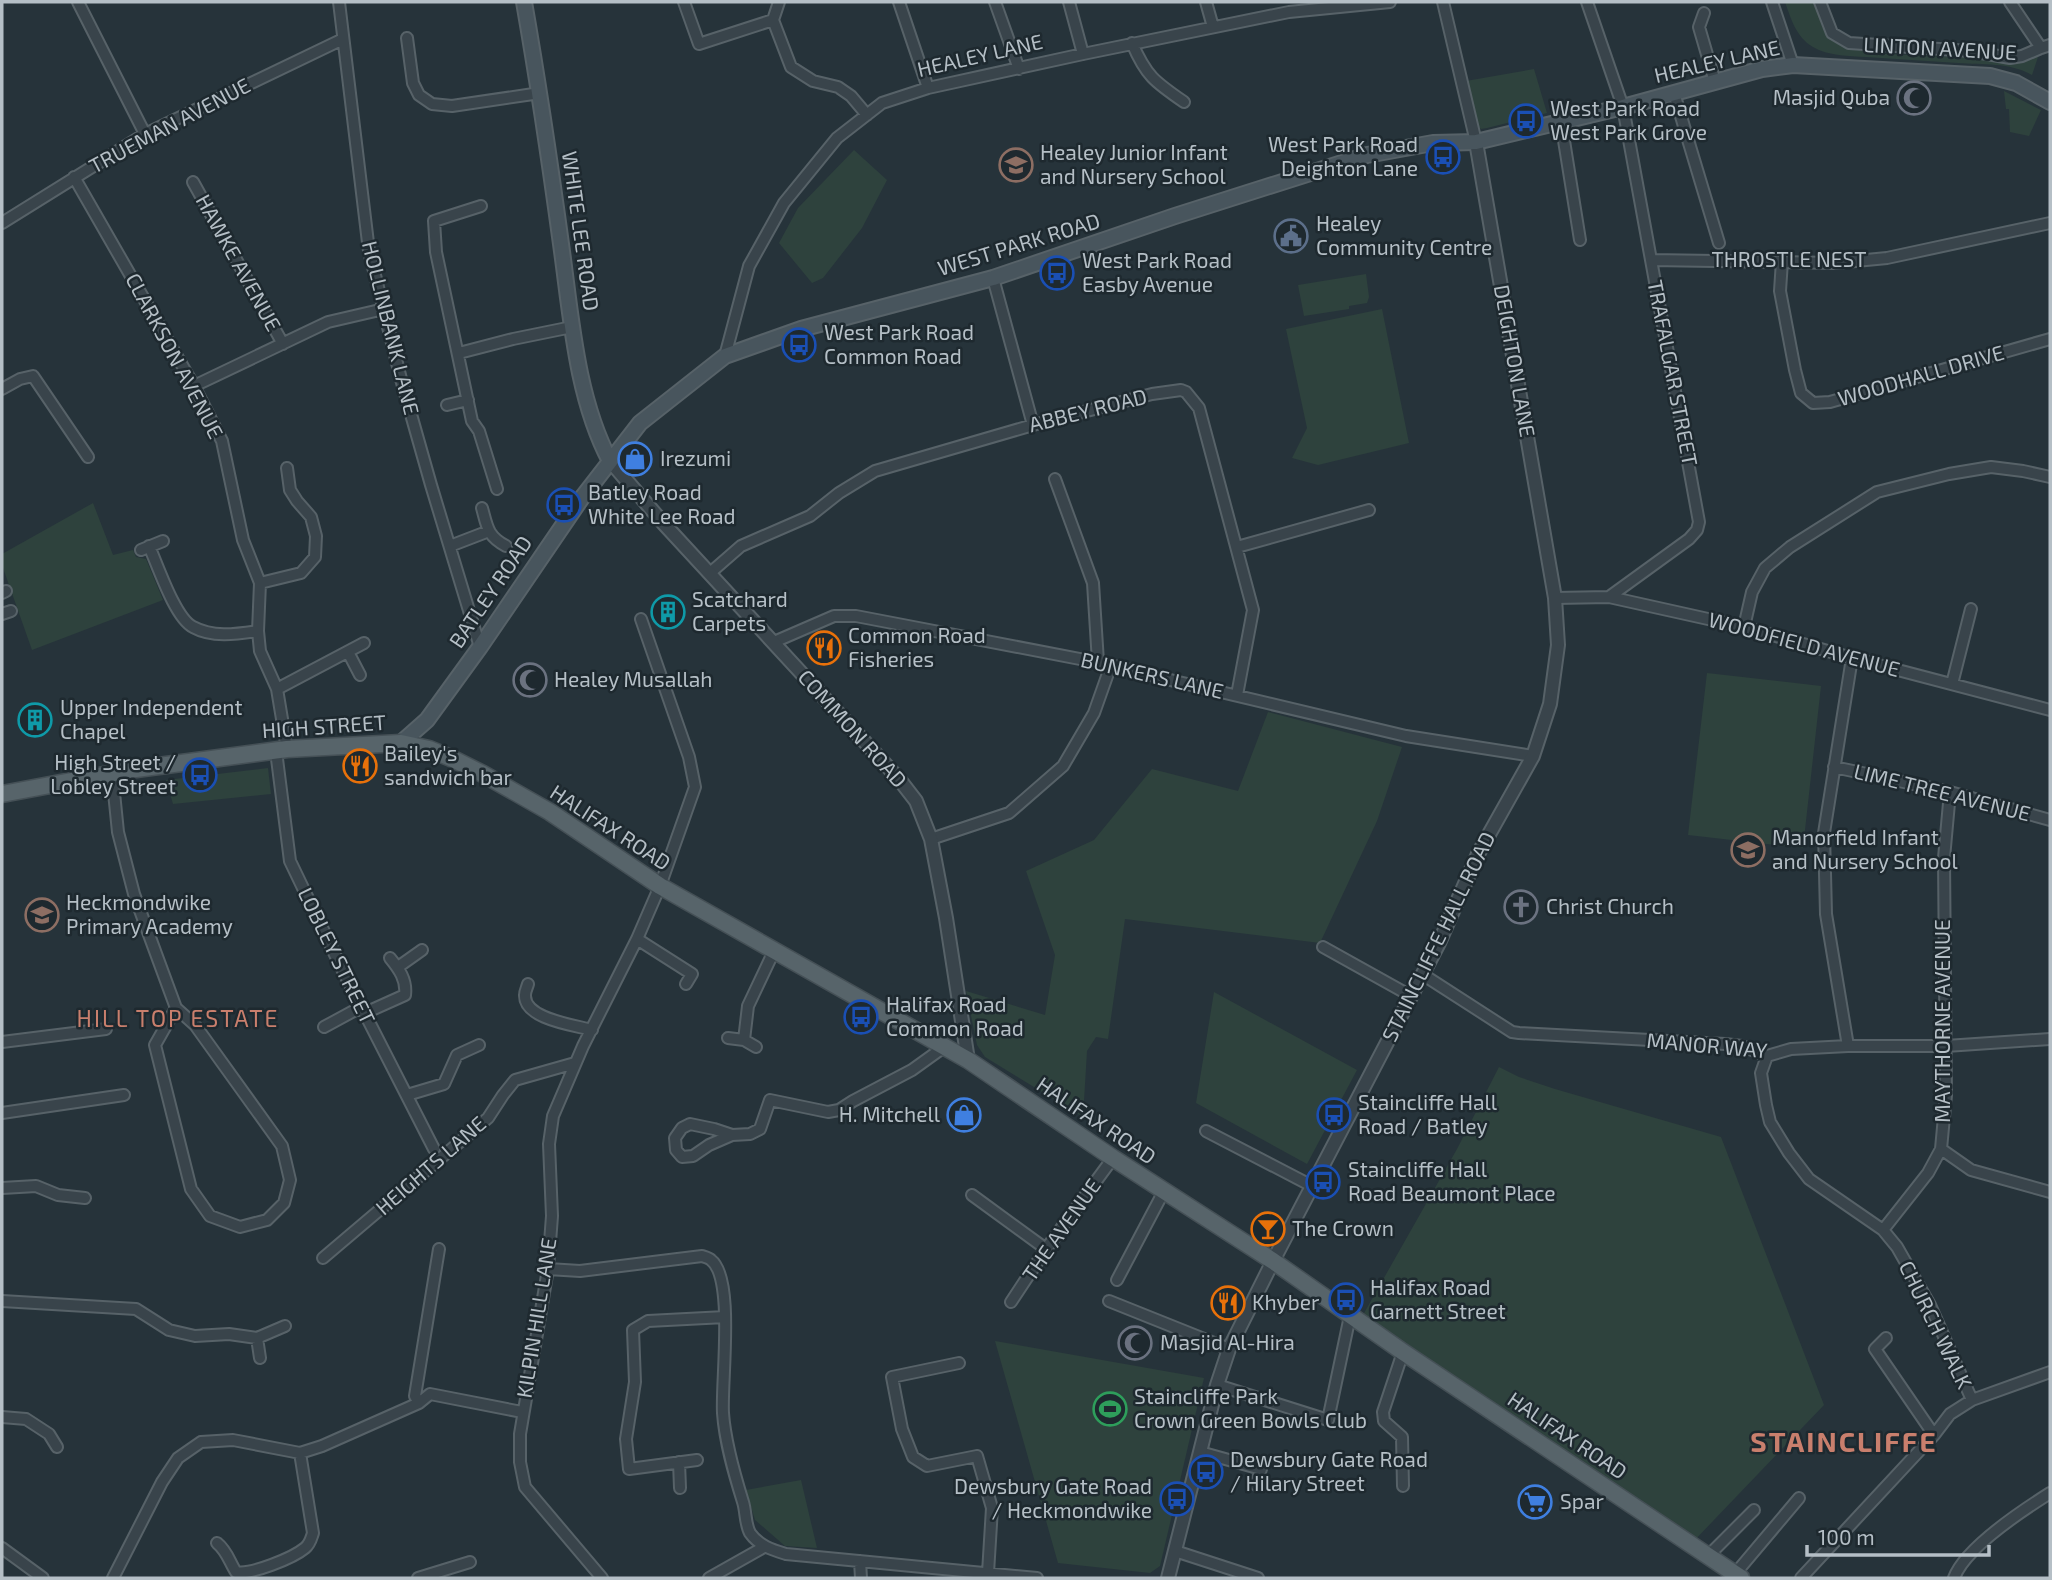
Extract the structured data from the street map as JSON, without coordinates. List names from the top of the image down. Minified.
{"streets":{"main road":["HEALEY LANE","WHITE LEE ROAD","WEST PARK ROAD","BATLEY ROAD","HIGH STREET","HALIFAX ROAD"],"street":["LINTON AVENUE","TRUEMAN AVENUE","THROSTLE NEST","HAWKE AVENUE","HOLLINBANK LANE","CLARKSON AVENUE","DEIGHTON LANE","TRAFALGAR STREET","WOODHALL DRIVE","ABBEY ROAD","WOODFIELD AVENUE","BUNKERS LANE","COMMON ROAD","LIME TREE AVENUE","STAINCLIFFE HALL ROAD","LOBLEY STREET","MAYTHORNE AVENUE","MANOR WAY","HEIGHTS LANE","THE AVENUE","KILPIN HILL LANE","CHURCH WALK"]},"crossings":[["HEALEY LANE","WEST PARK ROAD"],["HEALEY LANE","DEIGHTON LANE"],["HEALEY LANE","TRAFALGAR STREET"],["TRUEMAN AVENUE","HOLLINBANK LANE"],["TRUEMAN AVENUE","CLARKSON AVENUE"],["WHITE LEE ROAD","WEST PARK ROAD"],["WHITE LEE ROAD","BATLEY ROAD"],["WHITE LEE ROAD","COMMON ROAD"],["WEST PARK ROAD","DEIGHTON LANE"],["WEST PARK ROAD","BATLEY ROAD"],["WEST PARK ROAD","COMMON ROAD"],["THROSTLE NEST","TRAFALGAR STREET"],["THROSTLE NEST","WOODHALL DRIVE"],["HOLLINBANK LANE","BATLEY ROAD"],["CLARKSON AVENUE","HIGH STREET"],["CLARKSON AVENUE","LOBLEY STREET"],["DEIGHTON LANE","WOODFIELD AVENUE"],["DEIGHTON LANE","STAINCLIFFE HALL ROAD"],["TRAFALGAR STREET","WOODFIELD AVENUE"],["ABBEY ROAD","BUNKERS LANE"],["ABBEY ROAD","COMMON ROAD"],["BATLEY ROAD","HIGH STREET"],["BATLEY ROAD","COMMON ROAD"],["BATLEY ROAD","HALIFAX ROAD"],["WOODFIELD AVENUE","STAINCLIFFE HALL ROAD"],["BUNKERS LANE","COMMON ROAD"],["BUNKERS LANE","STAINCLIFFE HALL ROAD"],["HIGH STREET","HALIFAX ROAD"],["HIGH STREET","LOBLEY STREET"],["COMMON ROAD","HALIFAX ROAD"],["LIME TREE AVENUE","MAYTHORNE AVENUE"],["HALIFAX ROAD","STAINCLIFFE HALL ROAD"],["HALIFAX ROAD","THE AVENUE"],["HALIFAX ROAD","KILPIN HILL LANE"],["STAINCLIFFE HALL ROAD","MANOR WAY"],["MAYTHORNE AVENUE","MANOR WAY"],["MAYTHORNE AVENUE","CHURCH WALK"],["MANOR WAY","CHURCH WALK"],["HEIGHTS LANE","KILPIN HILL LANE"]],"districts":["HILL TOP ESTATE","STAINCLIFFE"],"places":{"mosque":["Masjid Quba","Healey Musallah","Masjid Al-Hira"],"bus stop":["West Park Road West Park Grove","West Park Road Deighton Lane","West Park Road Easby Avenue","West Park Road Common Road","Batley Road White Lee Road","High Street / Lobley Street","Halifax Road Common Road","Staincliffe Hall Road / Batley","Staincliffe Hall Road Beaumont Place","Halifax Road Garnett Street","Dewsbury Gate Road / Hilary Street","Dewsbury Gate Road / Heckmondwike"],"school or university":["Healey Junior Infant and Nursery School","Manorfield Infant and Nursery School","Heckmondwike Primary Academy"],"public building":["Healey Community Centre"],"shop":["Irezumi","H. Mitchell"],"building":["Scatchard Carpets","Upper Independent Chapel"],"restaurant":["Common Road Fisheries","Bailey's sandwich bar","Khyber"],"church":["Christ Church"],"bar":["The Crown"],"sports":["Staincliffe Park Crown Green Bowls Club"],"supermarket":["Spar"]},"scale_bar":"100 m"}
